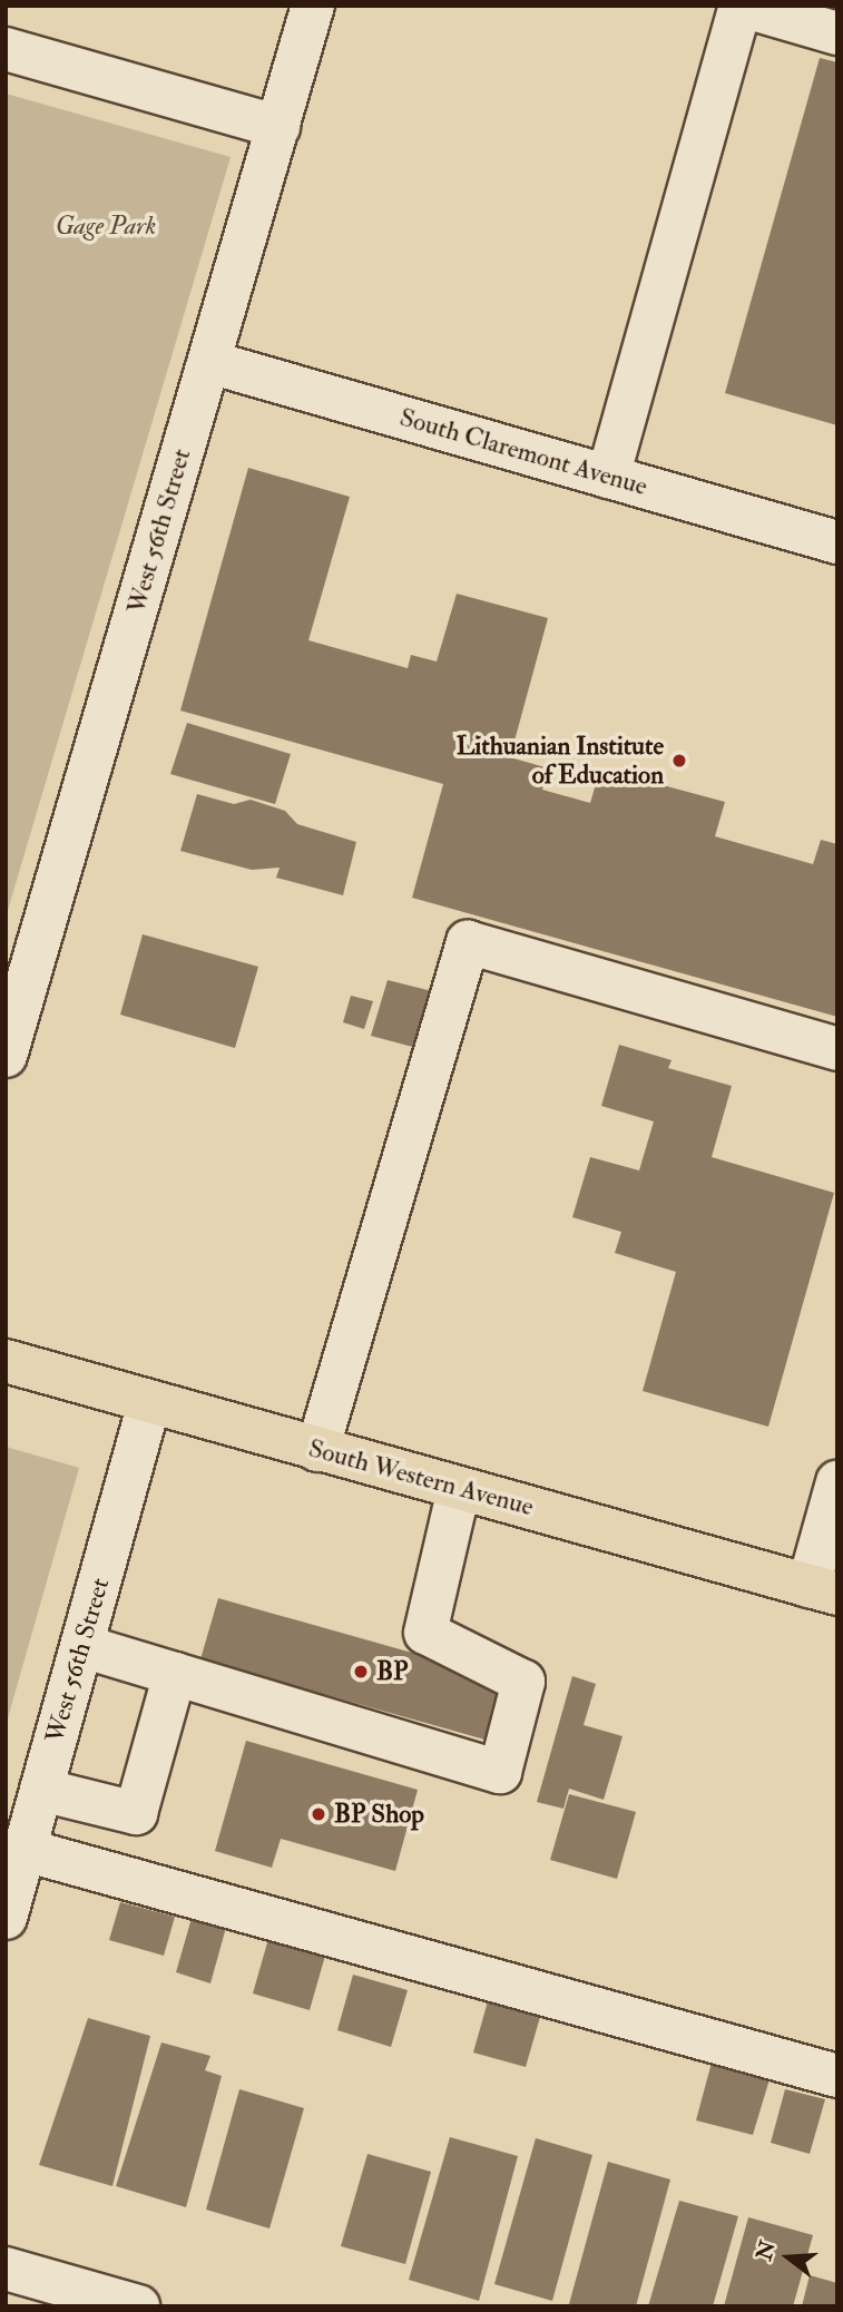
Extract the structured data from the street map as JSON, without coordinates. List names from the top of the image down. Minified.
{"streets":{"main road":["South Western Avenue"],"street":["South Claremont Avenue","West 56th Street"]},"crossings":[["South Claremont Avenue","West 56th Street"],["West 56th Street","South Western Avenue"]],"parks":["Gage Park"],"places":["Lithuanian Institute of Education","BP","BP Shop"],"north":"left"}
